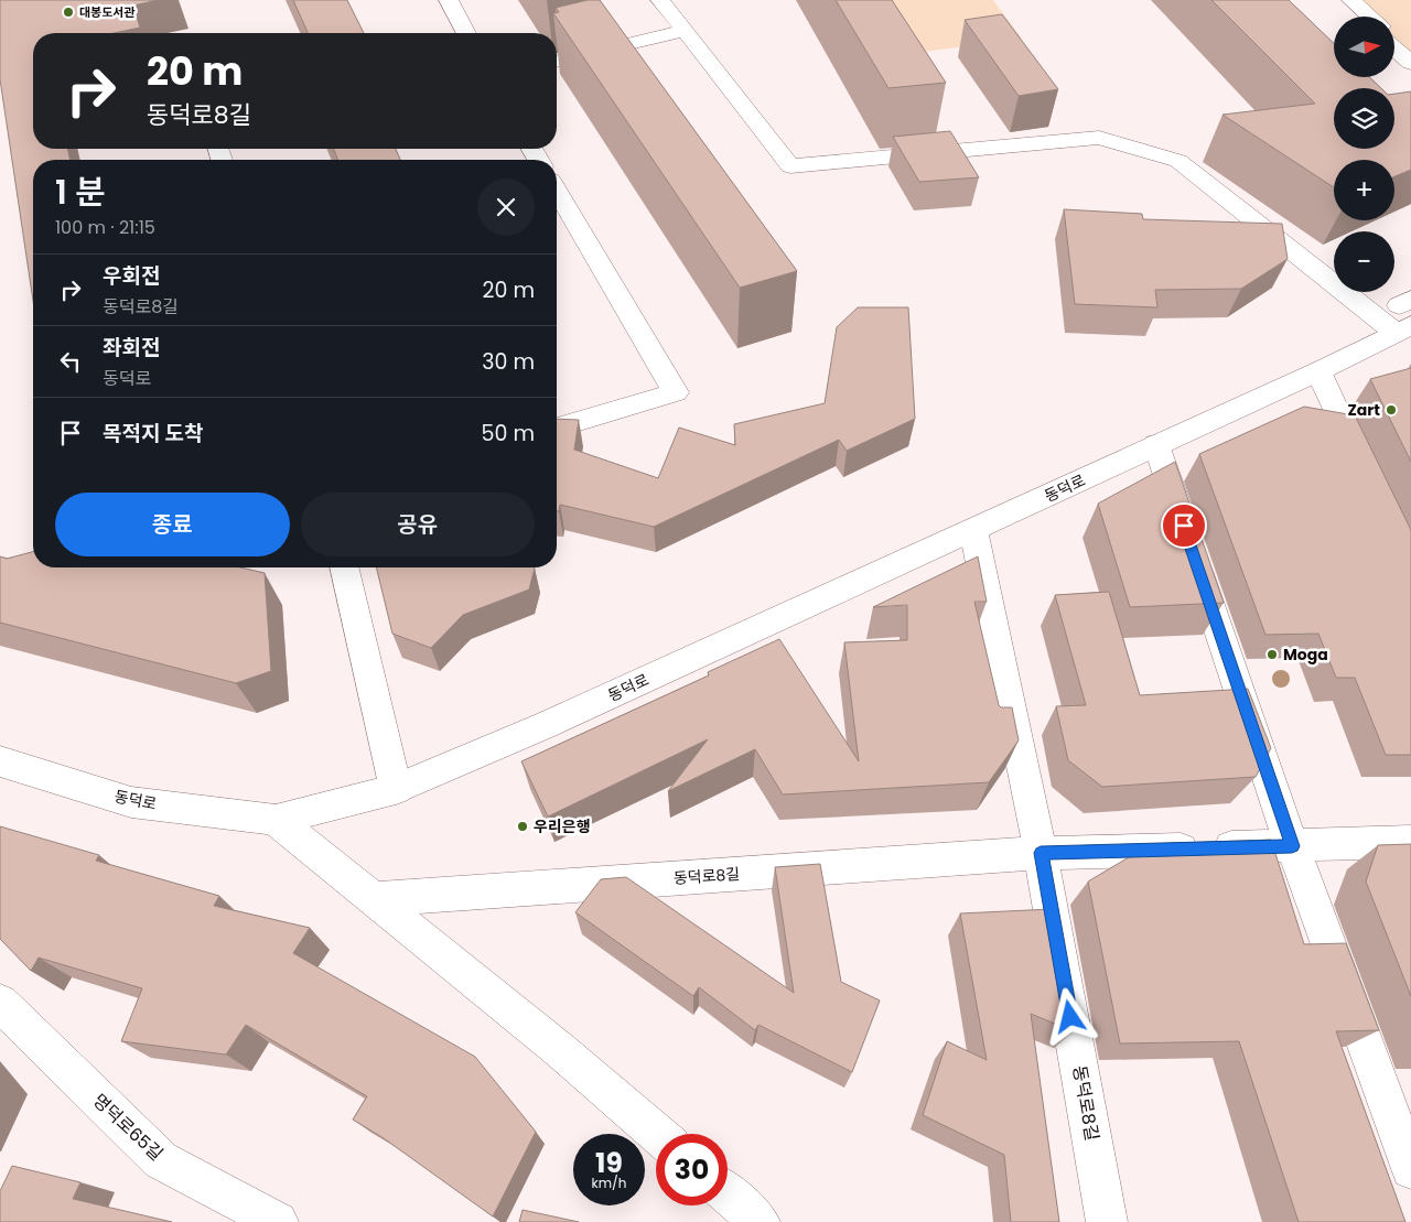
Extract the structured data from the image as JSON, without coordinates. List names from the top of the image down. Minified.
{"streets":{"street":["동덕로","동덕로8길","명덕로65길"]},"places":["대봉도서관","Zart","Moga","우리은행"],"north":"right","page":{"map_buttons":["+","−"],"turn":["20 m","동덕로8길"],"heading":["1 분","100 m · 21:15"],"list":[{"name":"우회전","note":"동덕로8길","value":"20 m"},{"name":"좌회전","note":"동덕로","value":"30 m"},{"name":"목적지 도착","value":"50 m"}],"buttons":["종료","공유"],"speed":"19 km/h","limit":"30"}}
